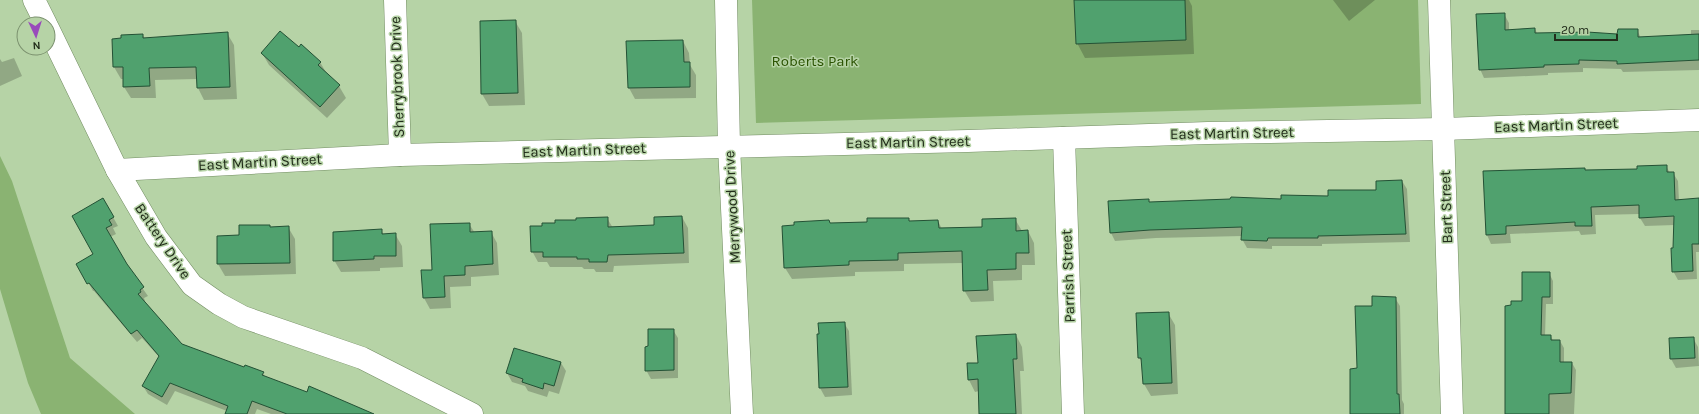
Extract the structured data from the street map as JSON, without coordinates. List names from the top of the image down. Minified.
{"streets":{"street":["Sherrybrook Drive","East Martin Street","Merrywood Drive","Bart Street","Battery Drive","Parrish Street"]},"crossings":[["Sherrybrook Drive","East Martin Street"],["East Martin Street","Merrywood Drive"],["East Martin Street","Bart Street"],["East Martin Street","Battery Drive"],["East Martin Street","Parrish Street"]],"parks":["Roberts Park"],"scale_bar":"20 m","north":"bottom"}
